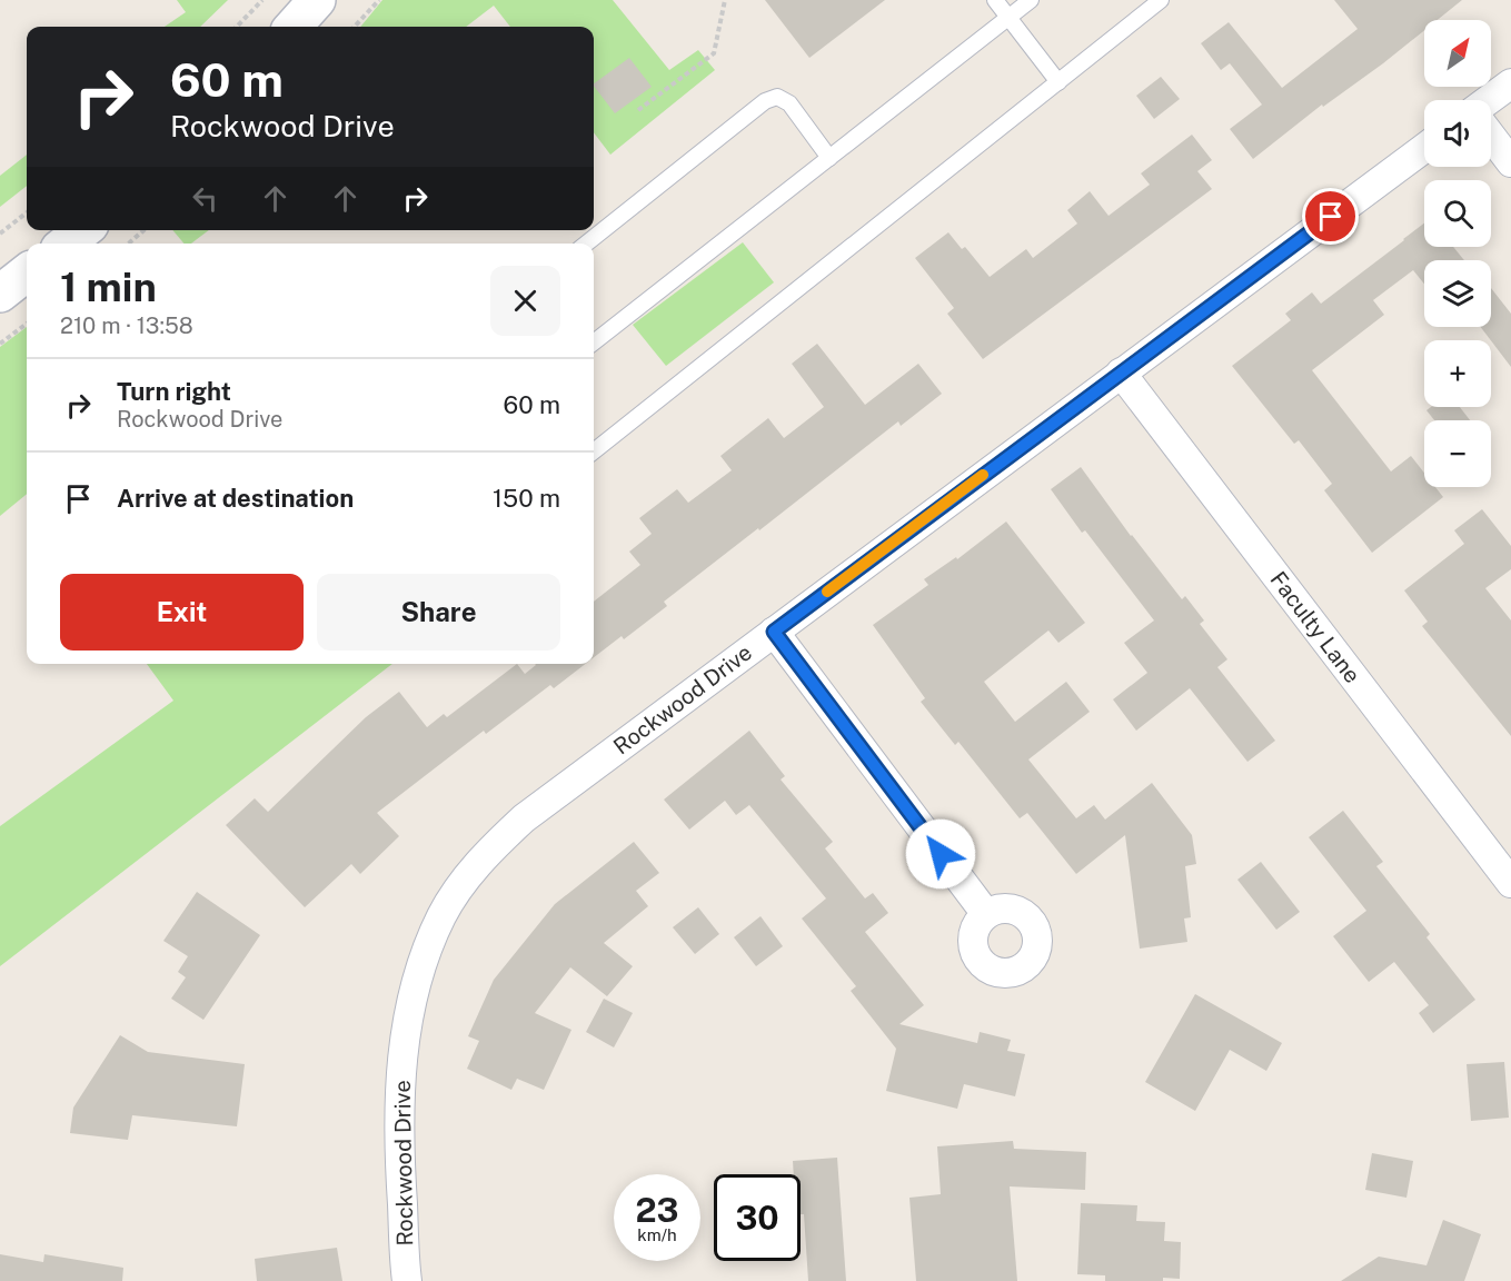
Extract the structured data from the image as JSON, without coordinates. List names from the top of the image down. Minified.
{"streets":{"street":["Faculty Lane","Rockwood Drive"]},"crossings":[["Faculty Lane","Rockwood Drive"]],"north":"top right","page":{"map_buttons":["+","−"],"turn":["60 m","Rockwood Drive"],"heading":["1 min","210 m · 13:58"],"list":[{"name":"Turn right","note":"Rockwood Drive","value":"60 m"},{"name":"Arrive at destination","value":"150 m"}],"buttons":["Exit","Share"],"speed":"23 km/h","limit":"30"}}
